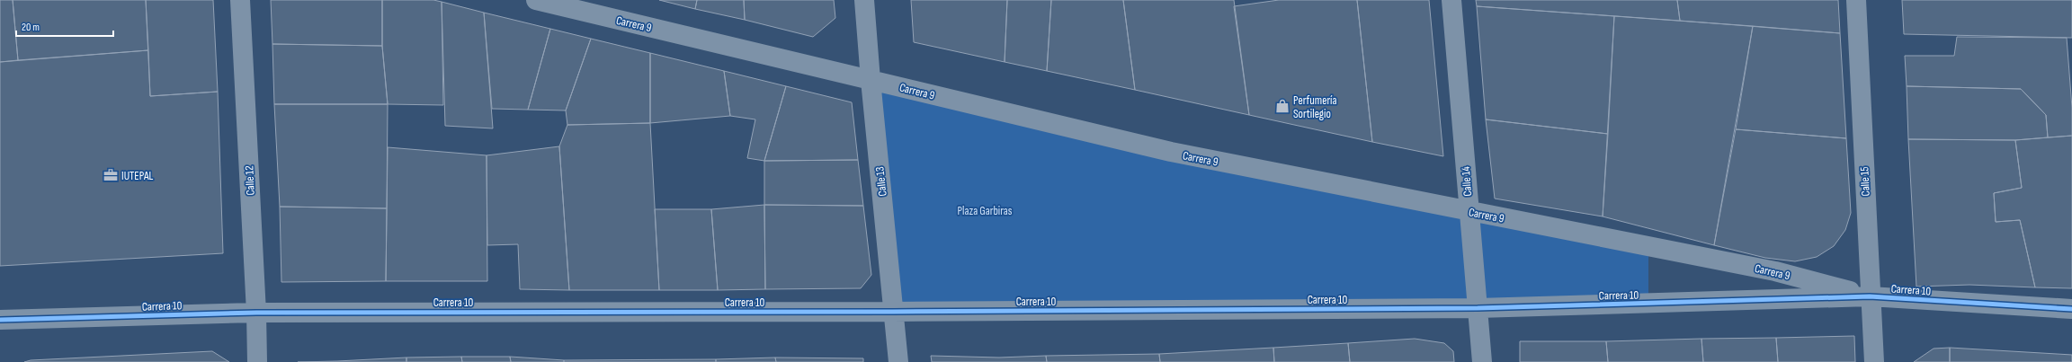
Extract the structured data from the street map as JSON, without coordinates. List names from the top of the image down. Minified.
{"streets":{"street":["Carrera 9","Calle 12","Calle 13","Calle 14","Calle 15","Carrera 10"]},"crossings":[["Carrera 9","Calle 13"],["Carrera 9","Calle 14"],["Carrera 9","Calle 15"],["Carrera 9","Carrera 10"],["Calle 12","Carrera 10"],["Calle 13","Carrera 10"],["Calle 14","Carrera 10"],["Calle 15","Carrera 10"]],"parks":["Plaza Garbiras"],"places":{"shop":["Perfumería Sortilegio"],"office":["IUTEPAL"]},"scale_bar":"20 m"}
